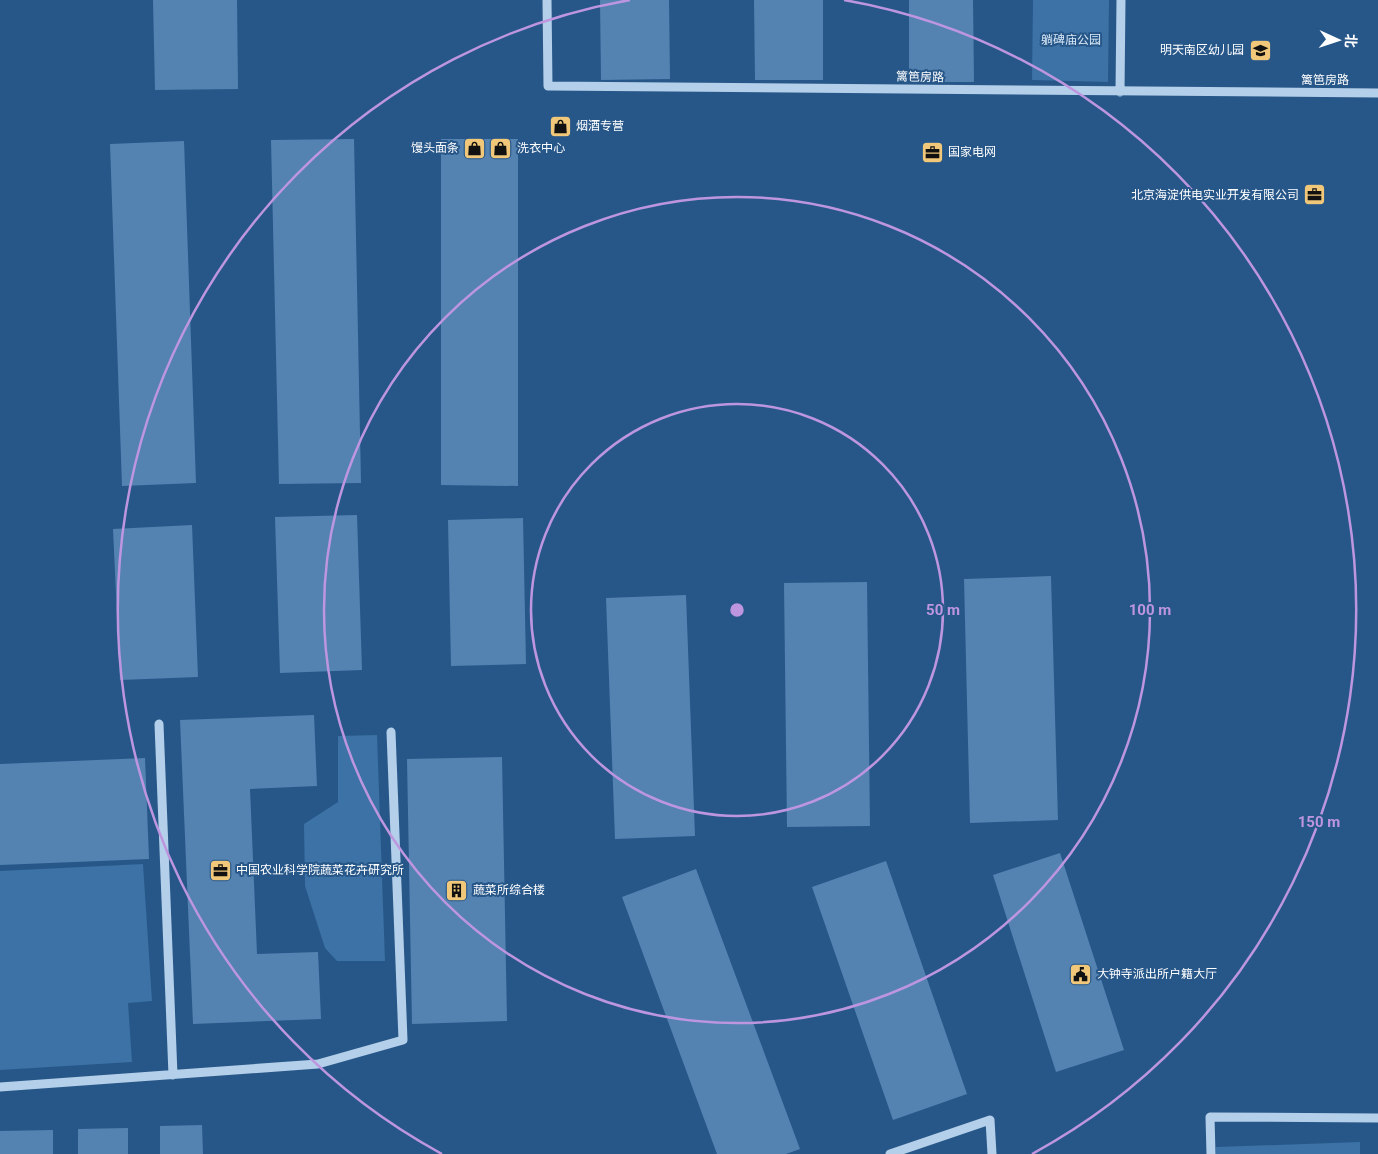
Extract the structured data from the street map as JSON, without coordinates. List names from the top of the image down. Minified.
{"streets":{"street":["篱笆房路"]},"parks":["躺碑庙公园"],"places":{"school or university":["明天南区幼儿园"],"shop":["烟酒专营","馒头面条","洗衣中心"],"office":["国家电网","北京海淀供电实业开发有限公司","中国农业科学院蔬菜花卉研究所"],"building":["蔬菜所综合楼"],"public building":["大钟寺派出所户籍大厅"]},"north":"right","rings":["50 m","100 m","150 m"]}
